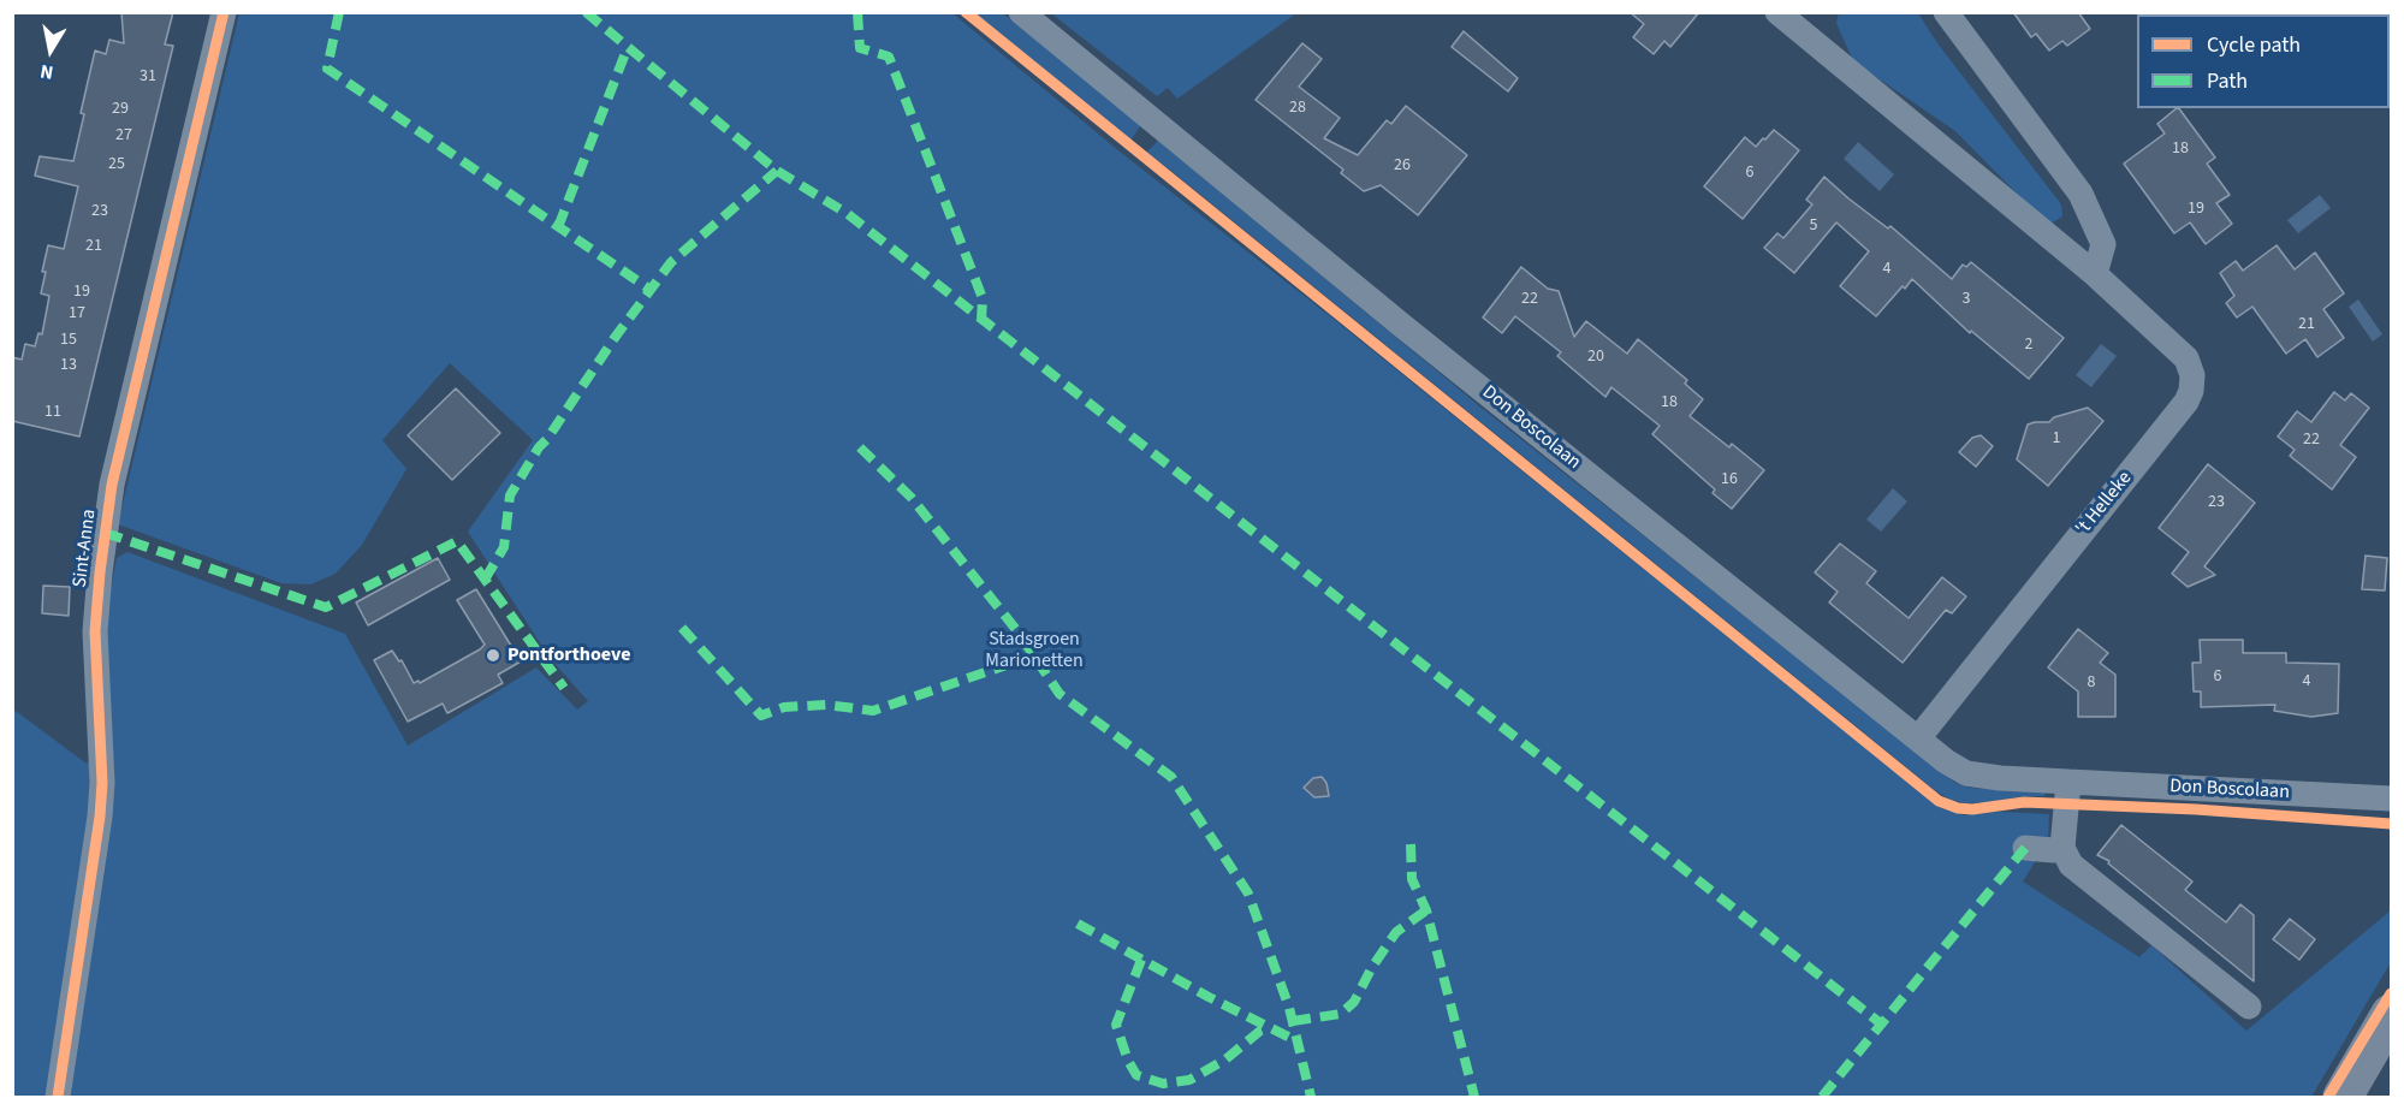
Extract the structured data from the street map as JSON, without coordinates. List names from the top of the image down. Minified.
{"streets":{"street":["Don Boscolaan","'t Helleke","Sint-Anna"]},"crossings":[["Don Boscolaan","'t Helleke"]],"parks":["Stadsgroen Marionetten"],"places":["Pontforthoeve"],"house_numbers":["31","28","29","27","18","25","26","6","19","23","5","21","4","19","22","3","17","21","15","2","20","13","18","11","1","22","16","23","6","4","8"],"legend":["Cycle path","Path"],"north":"bottom"}
